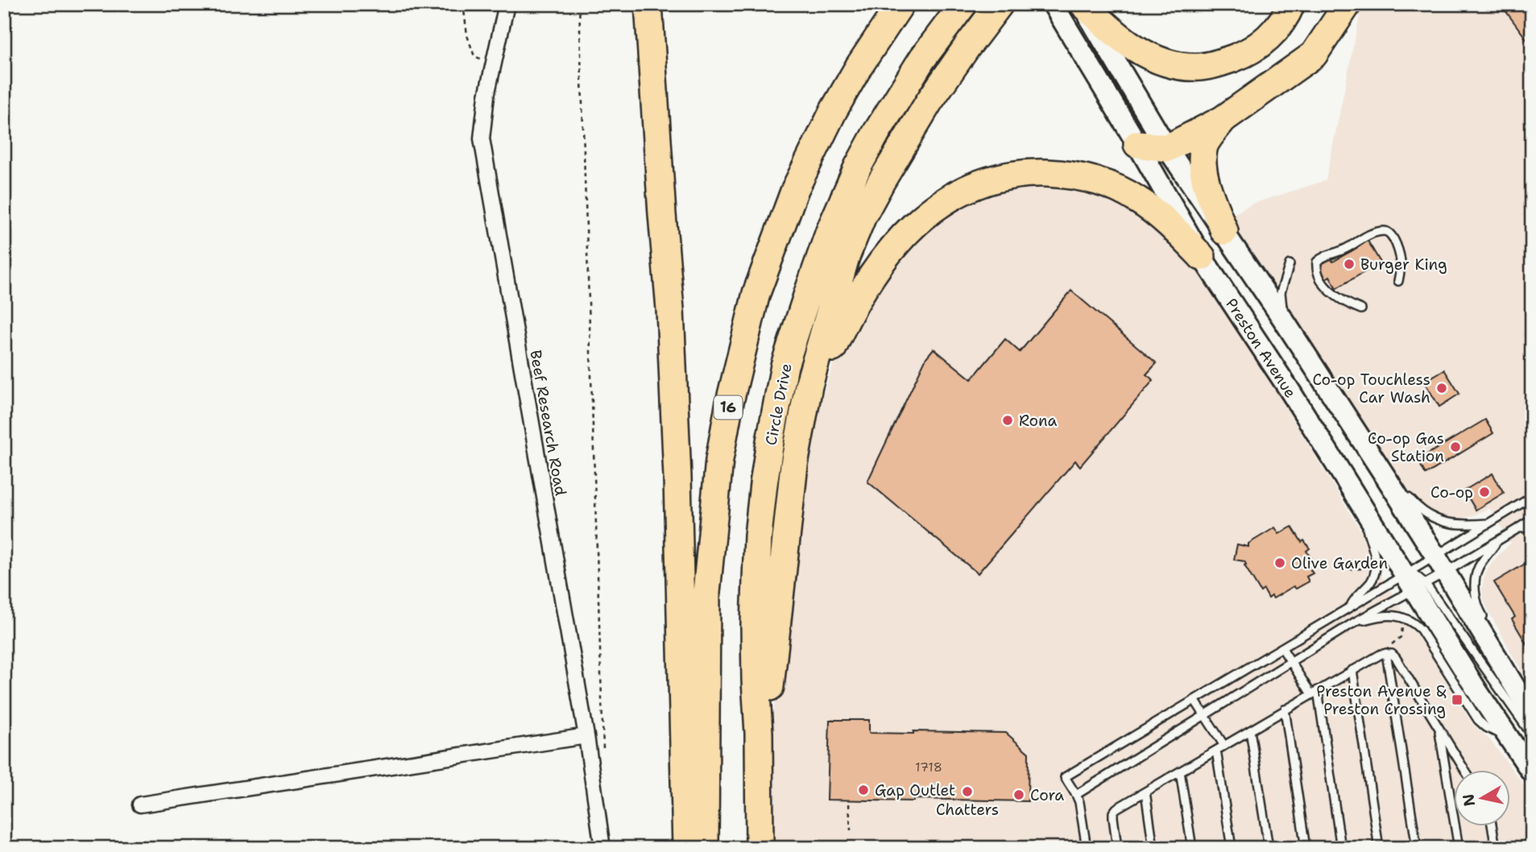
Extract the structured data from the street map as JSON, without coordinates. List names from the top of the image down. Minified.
{"streets":{"highway":["Circle Drive","16"],"main road":["Preston Avenue"],"street":["Beef Research Road"]},"places":{"other":["Burger King","Co-op Touchless Car Wash","Rona","Co-op Gas Station","Co-op","Olive Garden","Gap Outlet","Chatters","Cora"],"transit":["Preston Avenue & Preston Crossing"]},"house_numbers":["1718"],"north":"left"}
